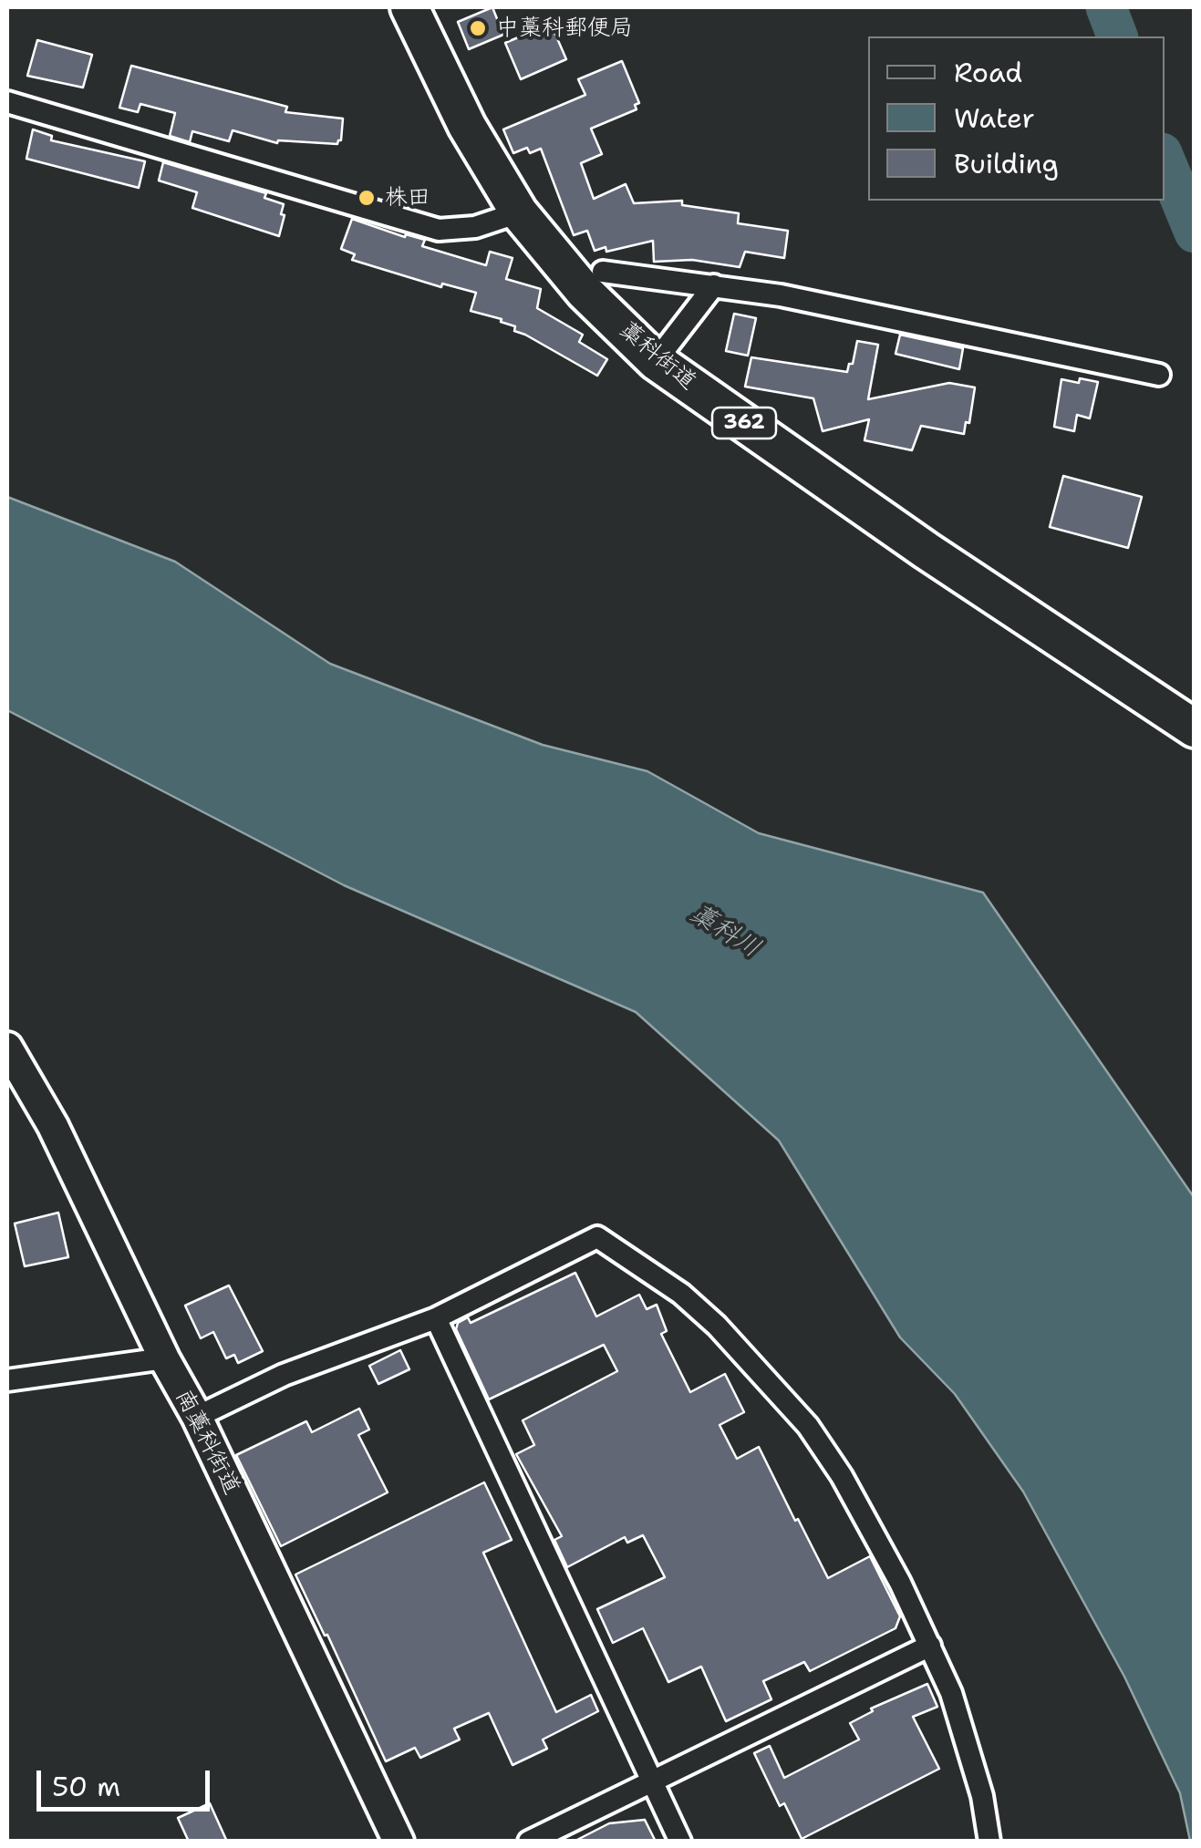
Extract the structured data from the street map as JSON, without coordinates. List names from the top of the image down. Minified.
{"streets":{"highway":["藁科街道","362"],"main road":["南藁科街道"]},"water":["藁科川"],"places":["中藁科郵便局","株田"],"legend":["Road","Water","Building"],"scale_bar":"50 m"}
